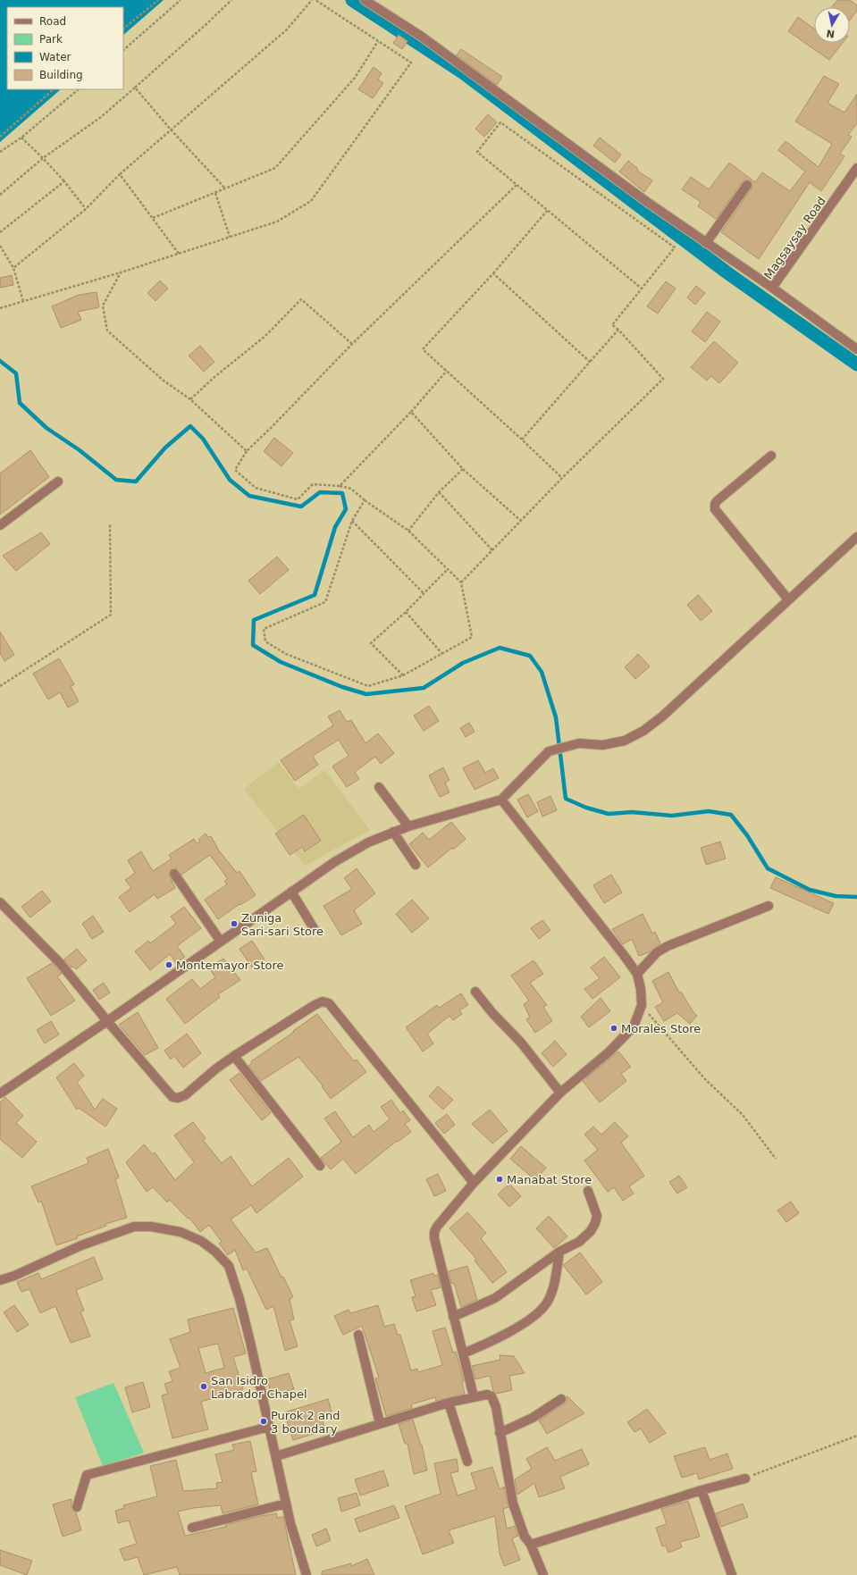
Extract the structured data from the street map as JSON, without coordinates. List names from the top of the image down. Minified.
{"streets":{"street":["Magsaysay Road"]},"places":["Zuniga Sari-sari Store","Montemayor Store","Morales Store","Manabat Store","San Isidro Labrador Chapel","Purok 2 and 3 boundary"],"legend":["Road","Park","Water","Building"],"north":"bottom"}
